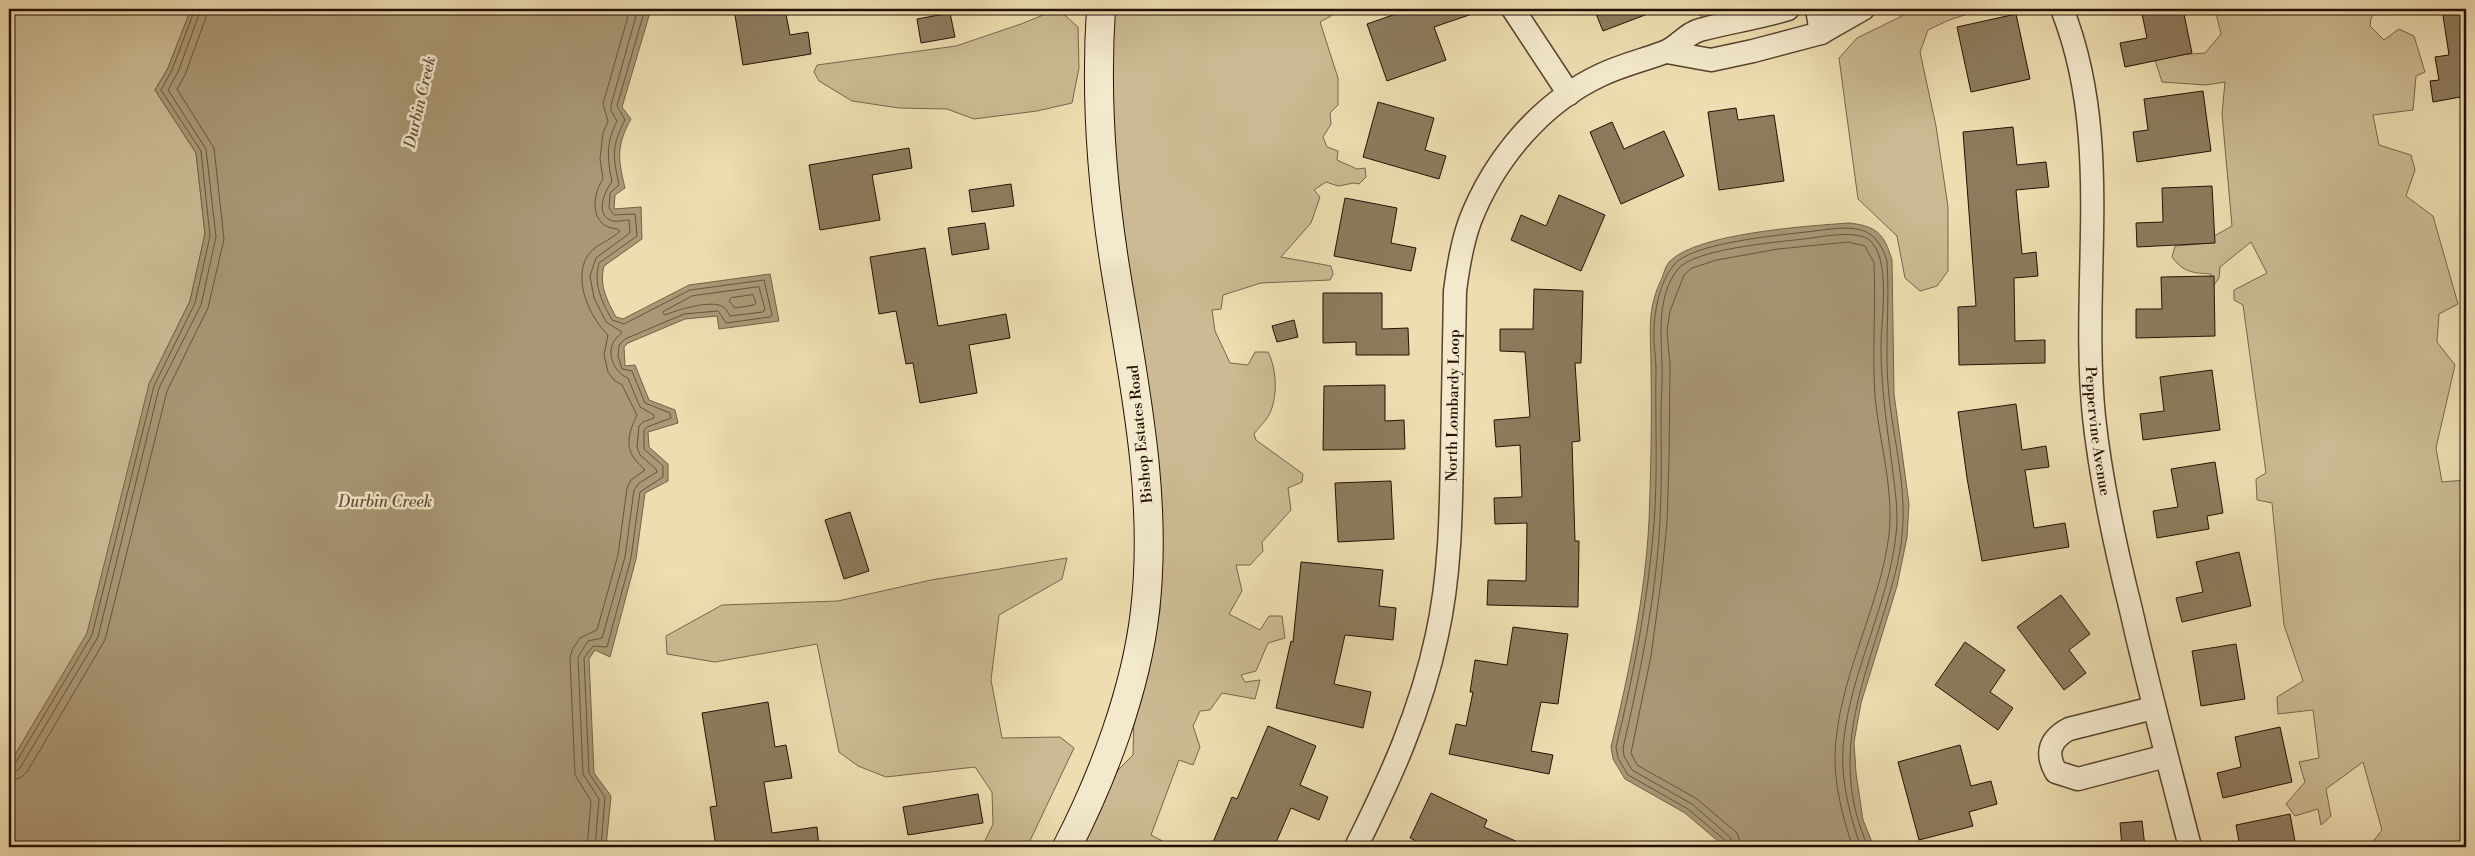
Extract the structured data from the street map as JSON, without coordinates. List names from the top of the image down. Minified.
{"streets":{"street":["North Lombardy Loop","Peppervine Avenue","Bishop Estates Road"]},"water":["Durbin Creek"]}
